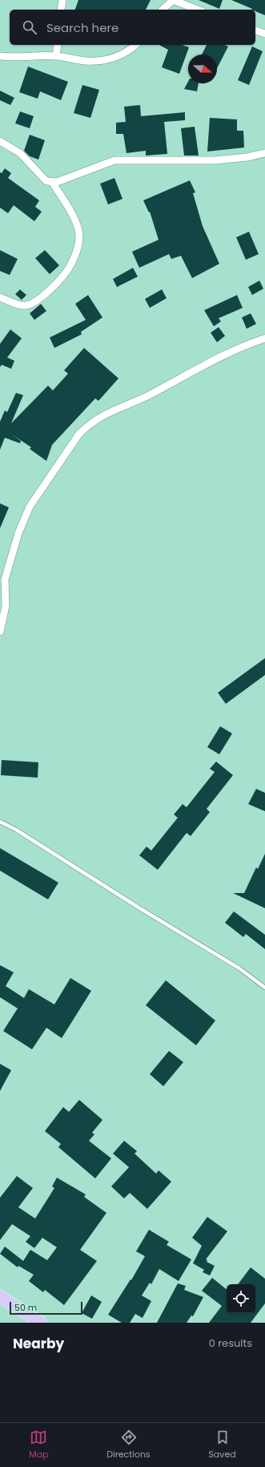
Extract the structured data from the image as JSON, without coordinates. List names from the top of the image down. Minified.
{"scale_bar":"50 m","north":"right","page":{"search":"Search here","scale":"50 m","heading":["Nearby","0 results"],"nav":["Map","Directions","Saved"]}}
